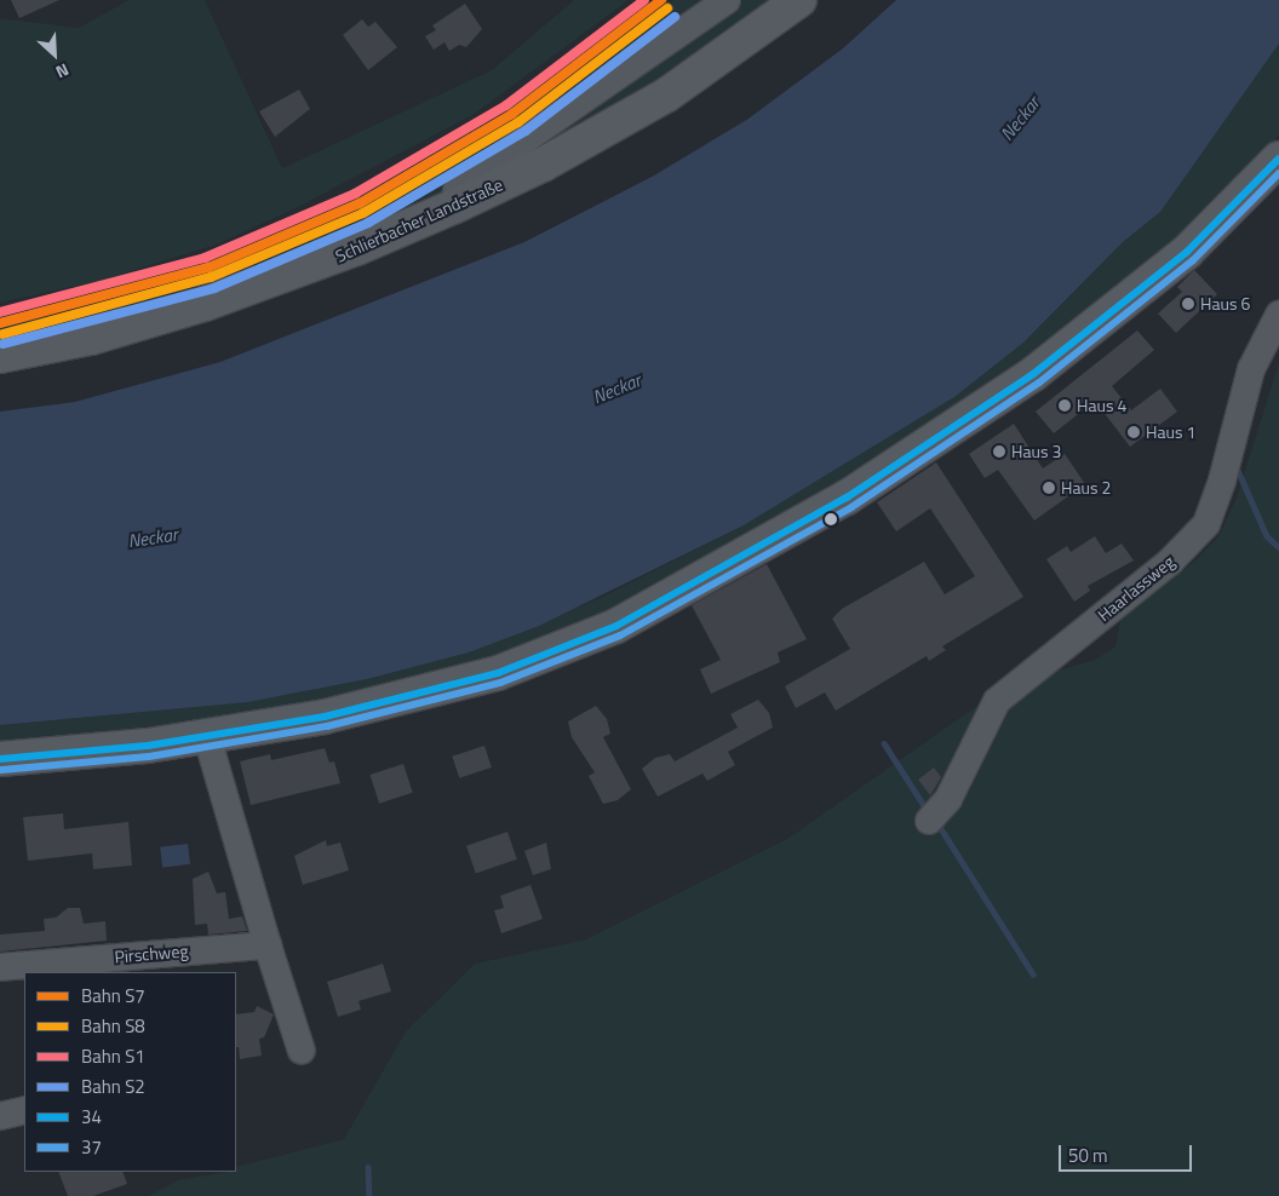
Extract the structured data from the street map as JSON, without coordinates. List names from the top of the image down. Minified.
{"streets":{"main road":["Schlierbacher Landstraße"],"street":["Haarlassweg","Pirschweg"]},"water":["Neckar"],"places":["Haus 6","Haus 4","Haus 1","Haus 3","Haus 2"],"lines":["rail line S7","rail line S1","rail line S8","rail line S2","transit line 34","transit line 37"],"legend":["Bahn S7","Bahn S8","Bahn S1","Bahn S2","34","37"],"scale_bar":"50 m","north":"bottom right"}
